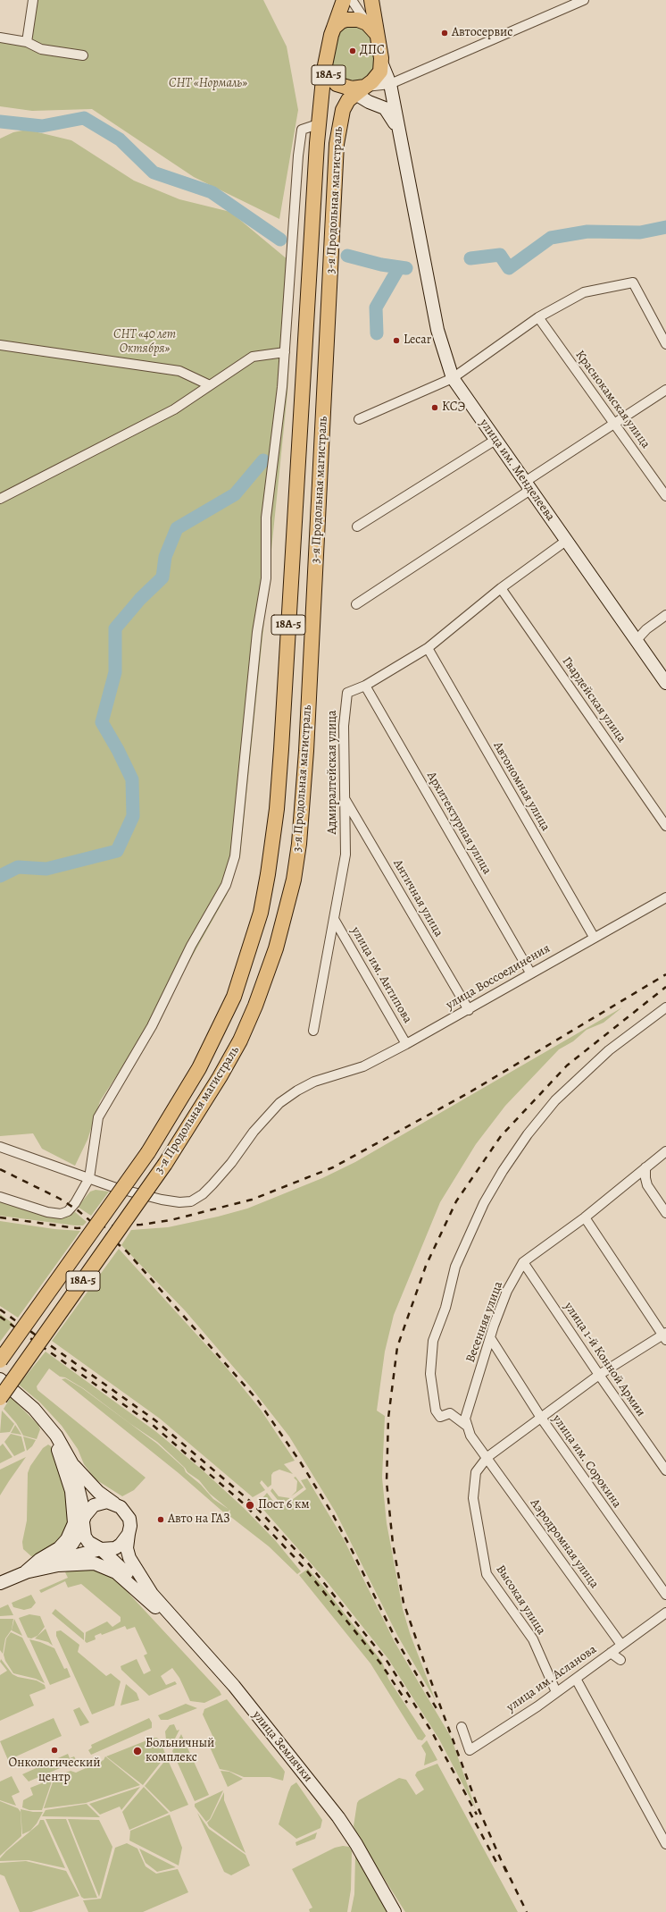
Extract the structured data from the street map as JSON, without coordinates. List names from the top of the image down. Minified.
{"streets":{"highway":["18А-5","3-я Продольная магистраль"],"main road":["улица им. Менделеева","улица Землячки"],"street":["Краснокамская улица","Гвардейская улица","Адмиралтейская улица","Автономная улица","Архитектурная улица","Античная улица","улица им. Антипова","улица Воссоединения","Весенняя улица","улица 1-й Конной Армии","улица им. Сорокина","Аэродромная улица","Высокая улица","улица им. Асланова"]},"crossings":[["18А-5","3-я Продольная магистраль"],["18А-5","улица им. Менделеева"],["3-я Продольная магистраль","улица им. Менделеева"],["улица им. Менделеева","Адмиралтейская улица"],["Гвардейская улица","Адмиралтейская улица"],["Адмиралтейская улица","Автономная улица"],["Адмиралтейская улица","Архитектурная улица"],["Адмиралтейская улица","Античная улица"],["Адмиралтейская улица","улица им. Антипова"],["Автономная улица","улица Воссоединения"],["Архитектурная улица","улица Воссоединения"],["Античная улица","улица Воссоединения"],["улица им. Антипова","улица Воссоединения"],["Весенняя улица","улица 1-й Конной Армии"],["Весенняя улица","улица им. Сорокина"],["Весенняя улица","Аэродромная улица"],["Весенняя улица","Высокая улица"],["улица 1-й Конной Армии","Высокая улица"],["улица им. Сорокина","Высокая улица"],["Аэродромная улица","Высокая улица"],["Аэродромная улица","улица им. Асланова"],["Высокая улица","улица им. Асланова"]],"parks":["СНТ «Нормаль»","СНТ «40 лет Октября»"],"places":["Автосервис","ДПС","Lecar","КСЭ","Пост 6 км","Авто на ГАЗ","Онкологический центр","Больничный комплекс"]}
